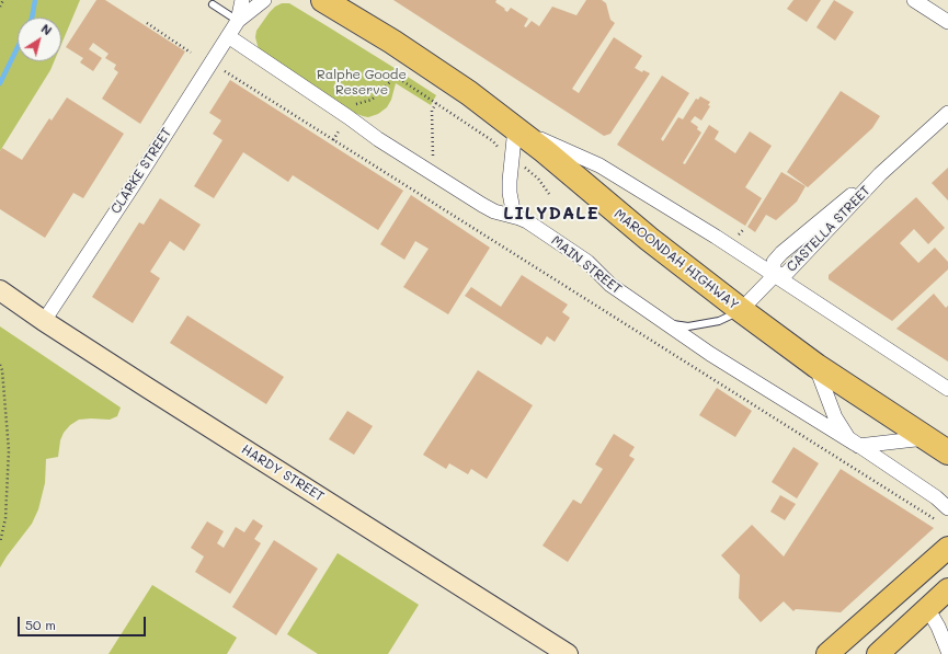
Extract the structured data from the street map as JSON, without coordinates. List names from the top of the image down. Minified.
{"streets":{"highway":["MAROONDAH HIGHWAY"],"main road":["HARDY STREET"],"street":["CLARKE STREET","CASTELLA STREET","MAIN STREET"]},"crossings":[["CLARKE STREET","MAIN STREET"],["CLARKE STREET","HARDY STREET"],["CASTELLA STREET","MAROONDAH HIGHWAY"]],"districts":["LILYDALE"],"parks":["Ralphe Goode Reserve"],"scale_bar":"50 m","north":"top right"}
